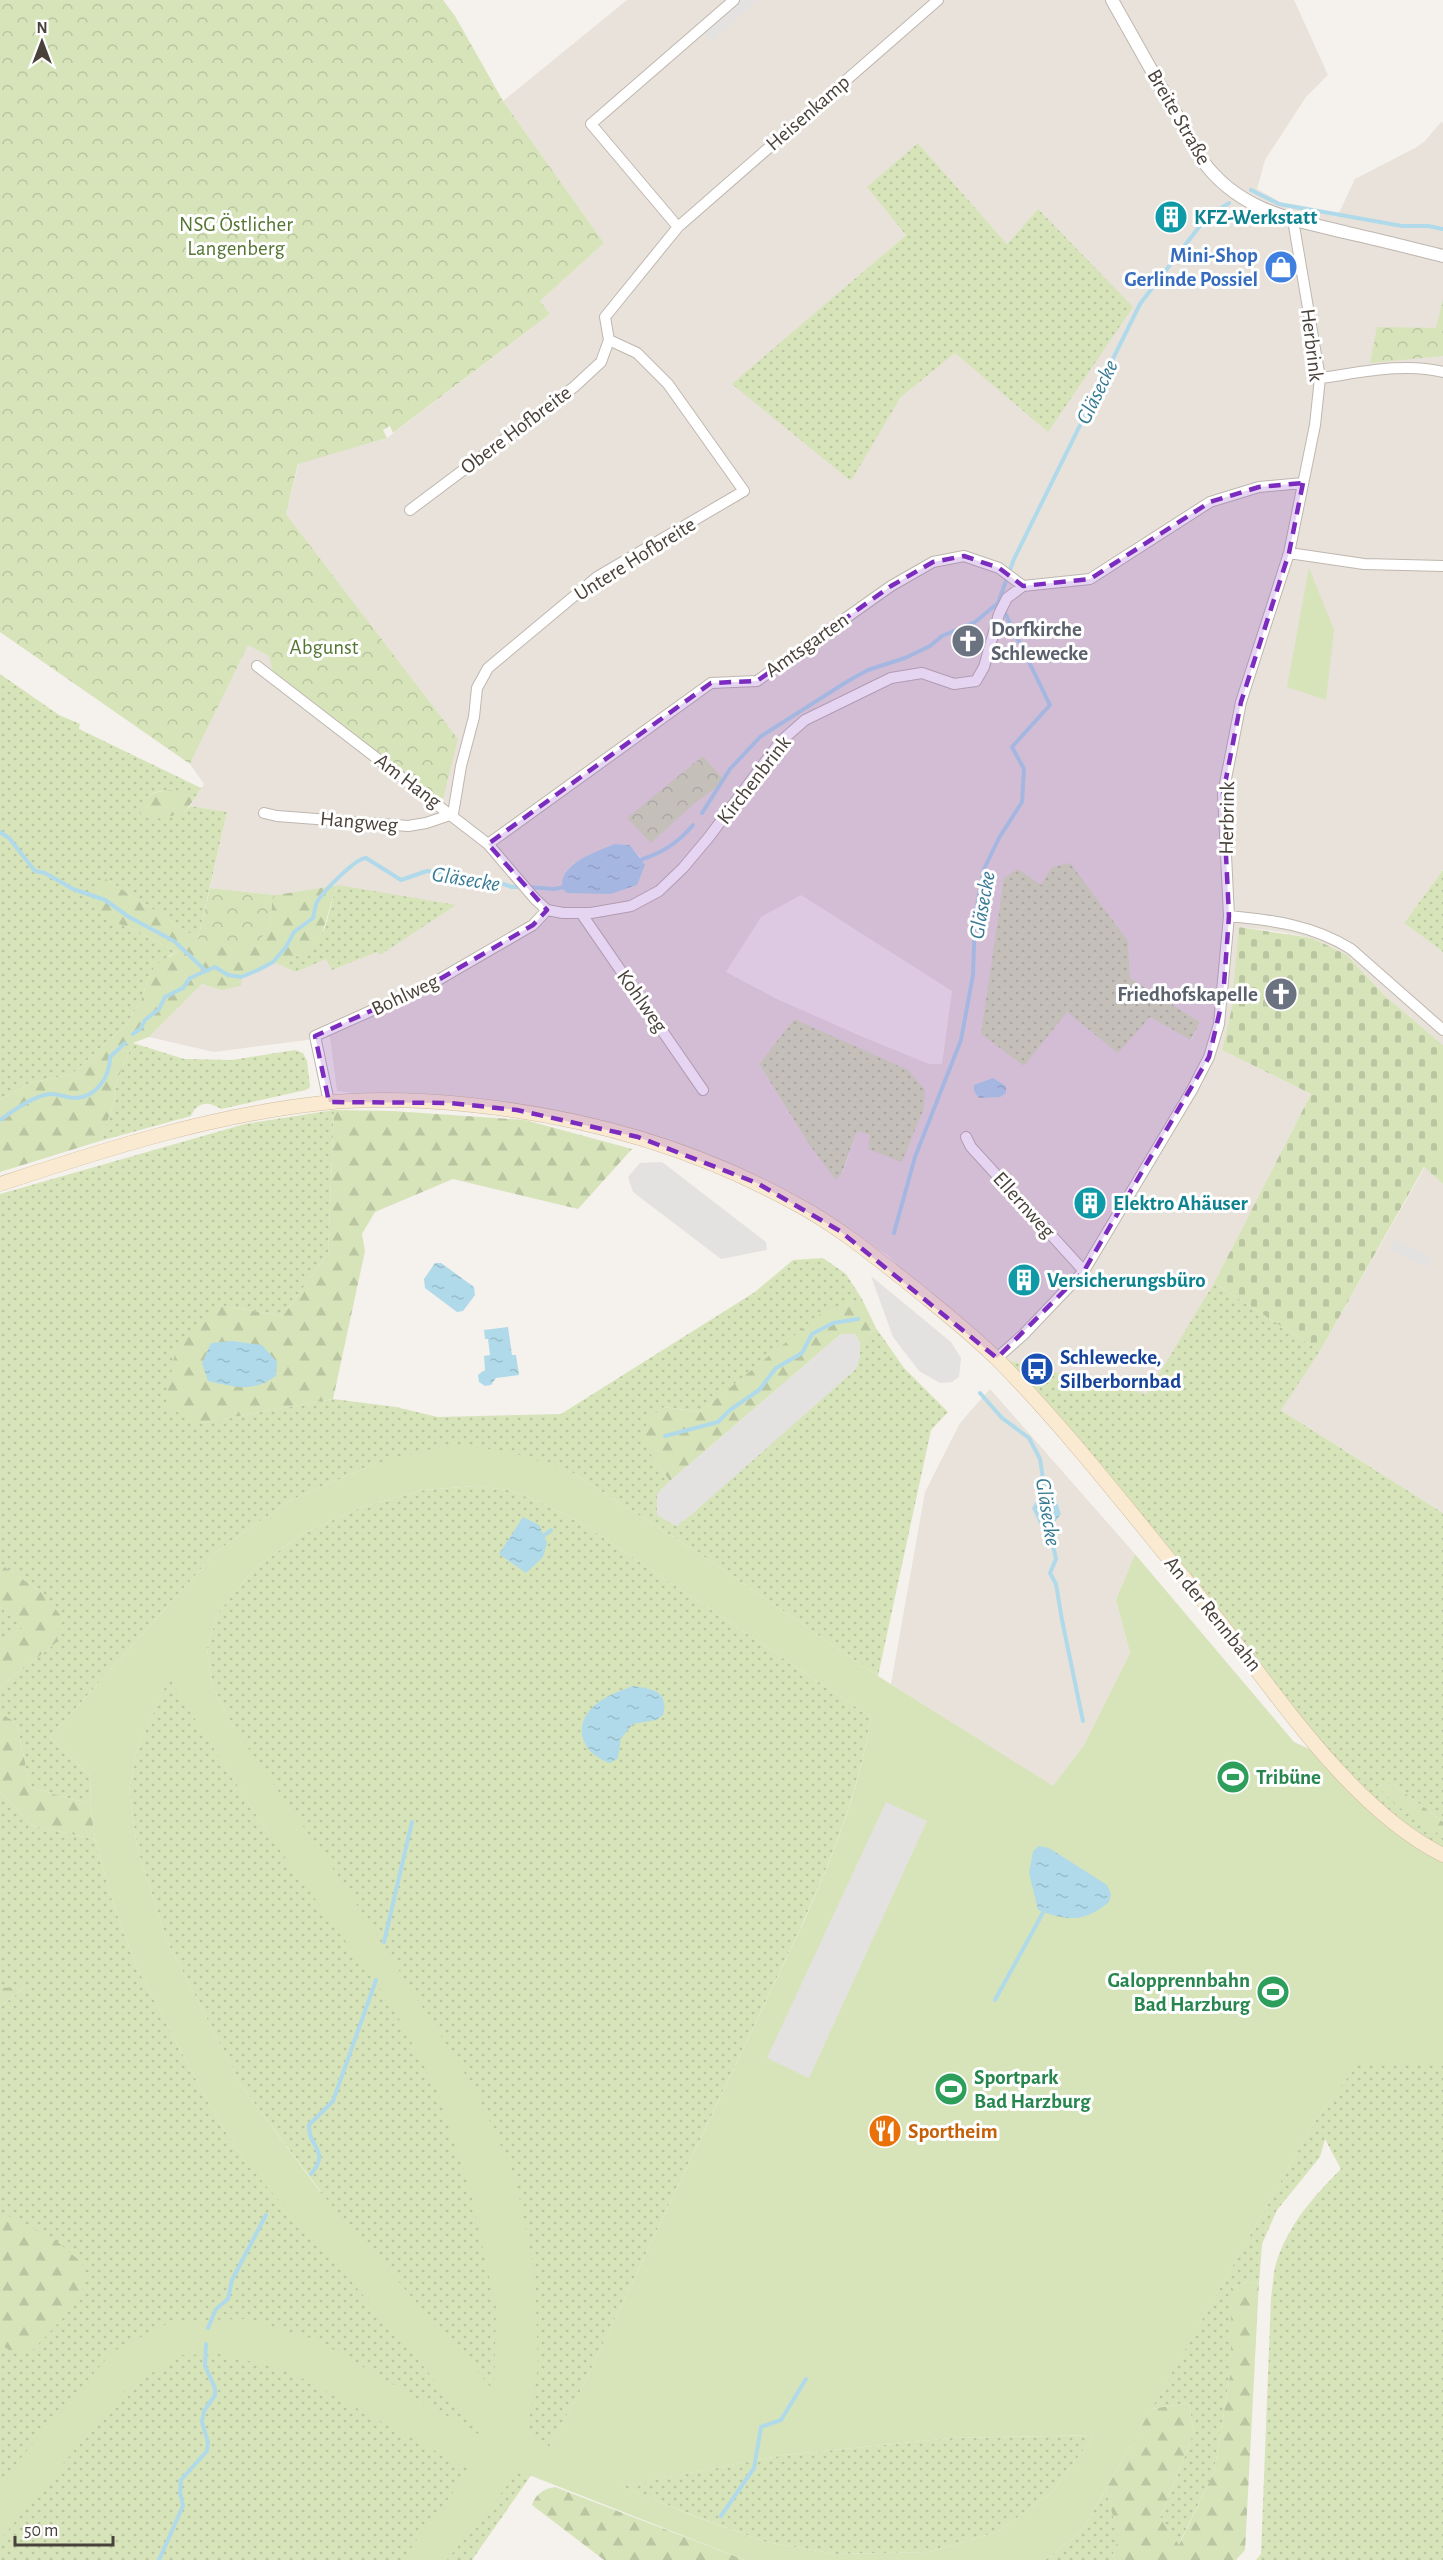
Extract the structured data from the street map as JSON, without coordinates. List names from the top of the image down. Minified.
{"streets":{"main road":["An der Rennbahn"],"street":["Heisenkamp","Breite Straße","Herbrink","Obere Hofbreite","Untere Hofbreite","Amtsgarten","Kirchenbrink","Am Hang","Hangweg","Bohlweg","Kohlweg","Ellernweg"]},"crossings":[["Heisenkamp","Obere Hofbreite"],["Heisenkamp","Untere Hofbreite"],["Breite Straße","Herbrink"],["Herbrink","Ellernweg"],["Herbrink","An der Rennbahn"],["Obere Hofbreite","Untere Hofbreite"],["Untere Hofbreite","Am Hang"],["Untere Hofbreite","Hangweg"],["Amtsgarten","Kirchenbrink"],["Amtsgarten","Am Hang"],["Kirchenbrink","Am Hang"],["Kirchenbrink","Bohlweg"],["Kirchenbrink","Kohlweg"],["Am Hang","Hangweg"],["Am Hang","Bohlweg"],["Bohlweg","An der Rennbahn"]],"water":["Gläsecke"],"parks":["NSG Östlicher Langenberg","Abgunst"],"places":{"building":["KFZ-Werkstatt","Elektro Ahäuser","Versicherungsbüro"],"shop":["Mini-Shop Gerlinde Possiel"],"church":["Dorfkirche Schlewecke","Friedhofskapelle"],"bus stop":["Schlewecke, Silberbornbad"],"sports":["Tribüne","Galopprennbahn Bad Harzburg","Sportpark Bad Harzburg"],"restaurant":["Sportheim"]},"scale_bar":"50 m","north":"top"}
